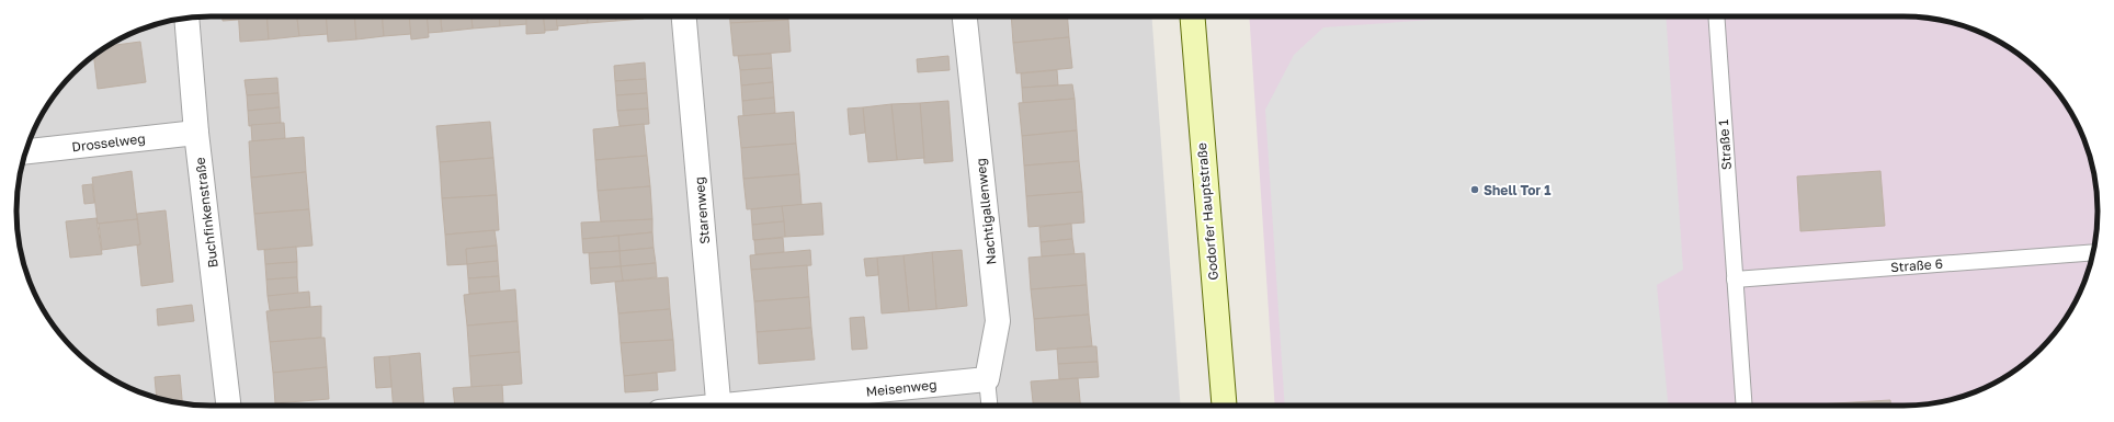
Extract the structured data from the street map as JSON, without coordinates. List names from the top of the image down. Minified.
{"streets":{"main road":["Godorfer Hauptstraße"],"street":["Drosselweg","Starenweg","Nachtigallenweg","Buchfinkenstraße","Meisenweg"],"lane":["Straße 1","Straße 6"]},"crossings":[["Drosselweg","Buchfinkenstraße"],["Straße 1","Straße 6"],["Nachtigallenweg","Meisenweg"]],"places":["Shell Tor 1"]}
